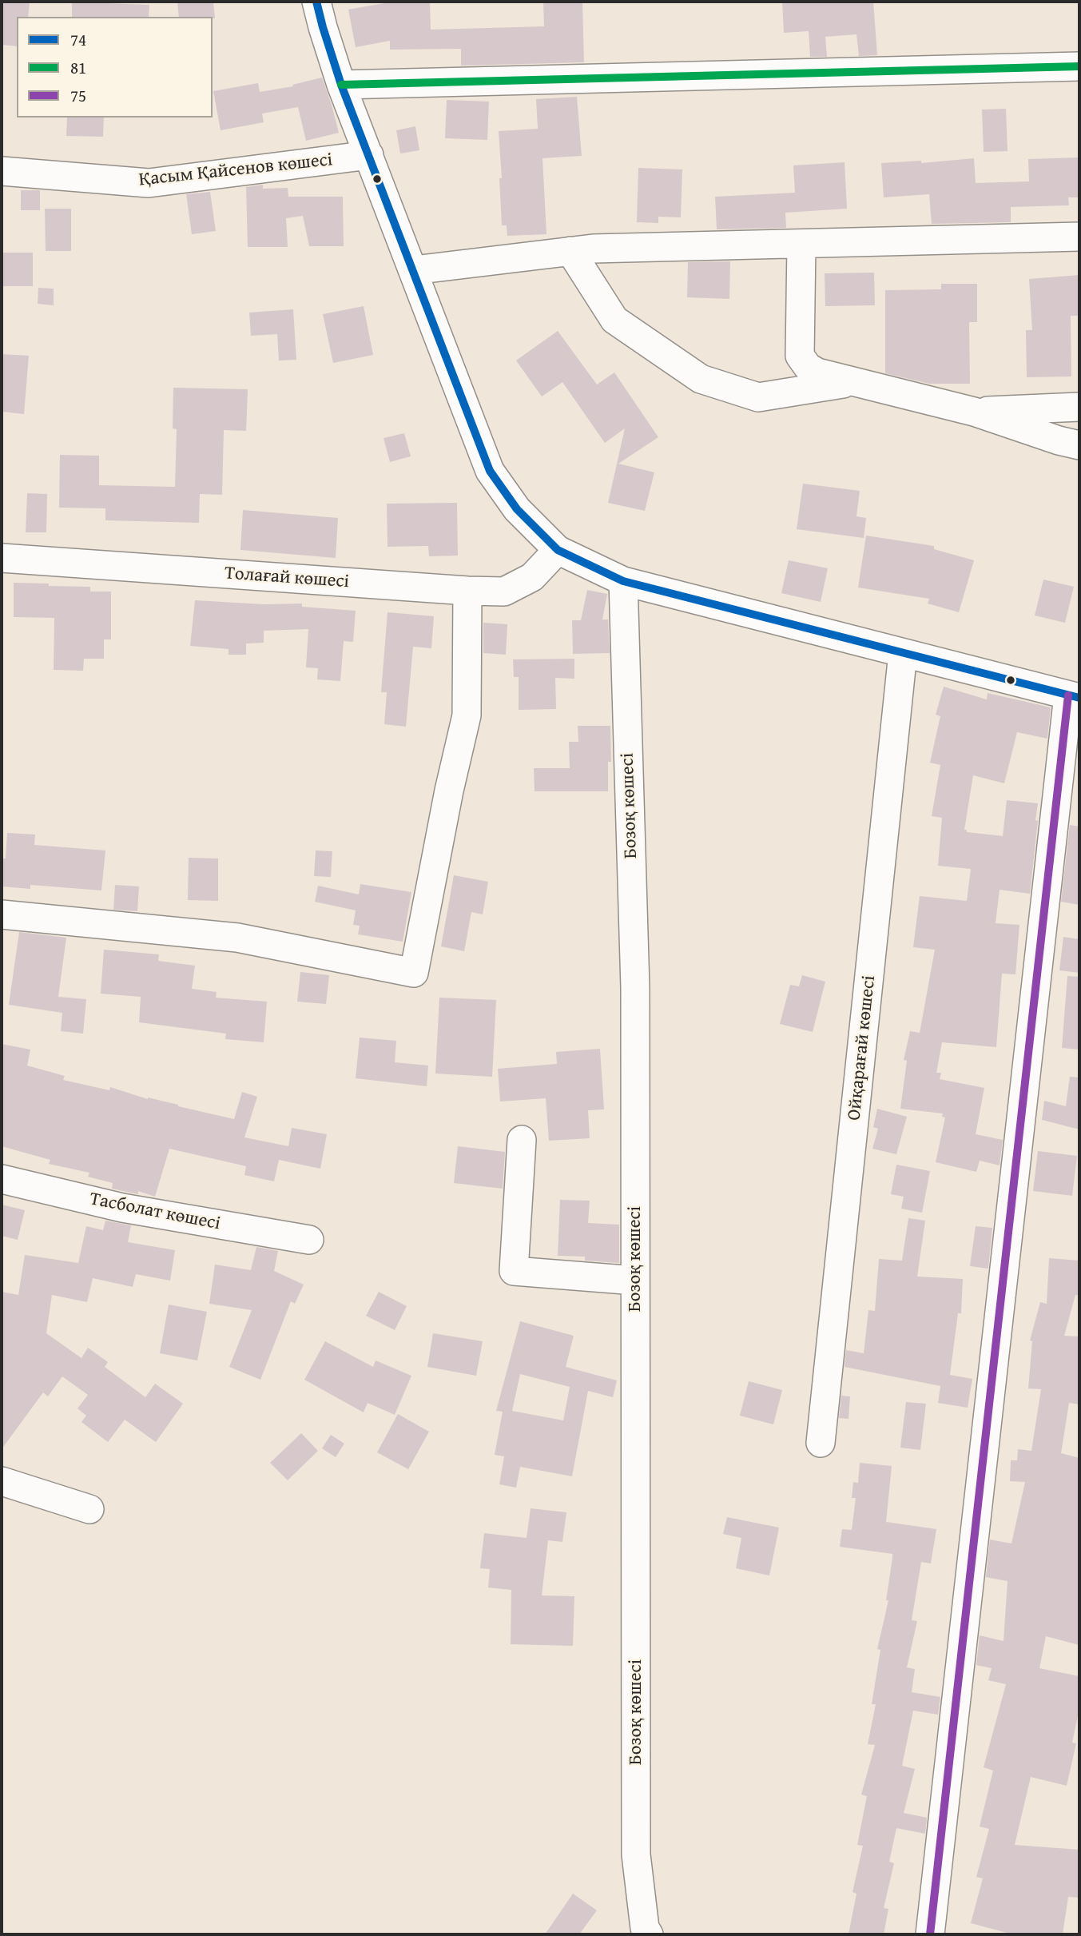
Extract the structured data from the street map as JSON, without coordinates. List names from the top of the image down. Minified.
{"streets":{"street":["Қасым Қайсенов көшесі","Толағай көшесі","Бозоқ көшесі","Ойқарағай көшесі","Тасболат көшесі"]},"lines":["transit line 74","transit line 81","transit line 75"],"legend":["74","81","75"]}
